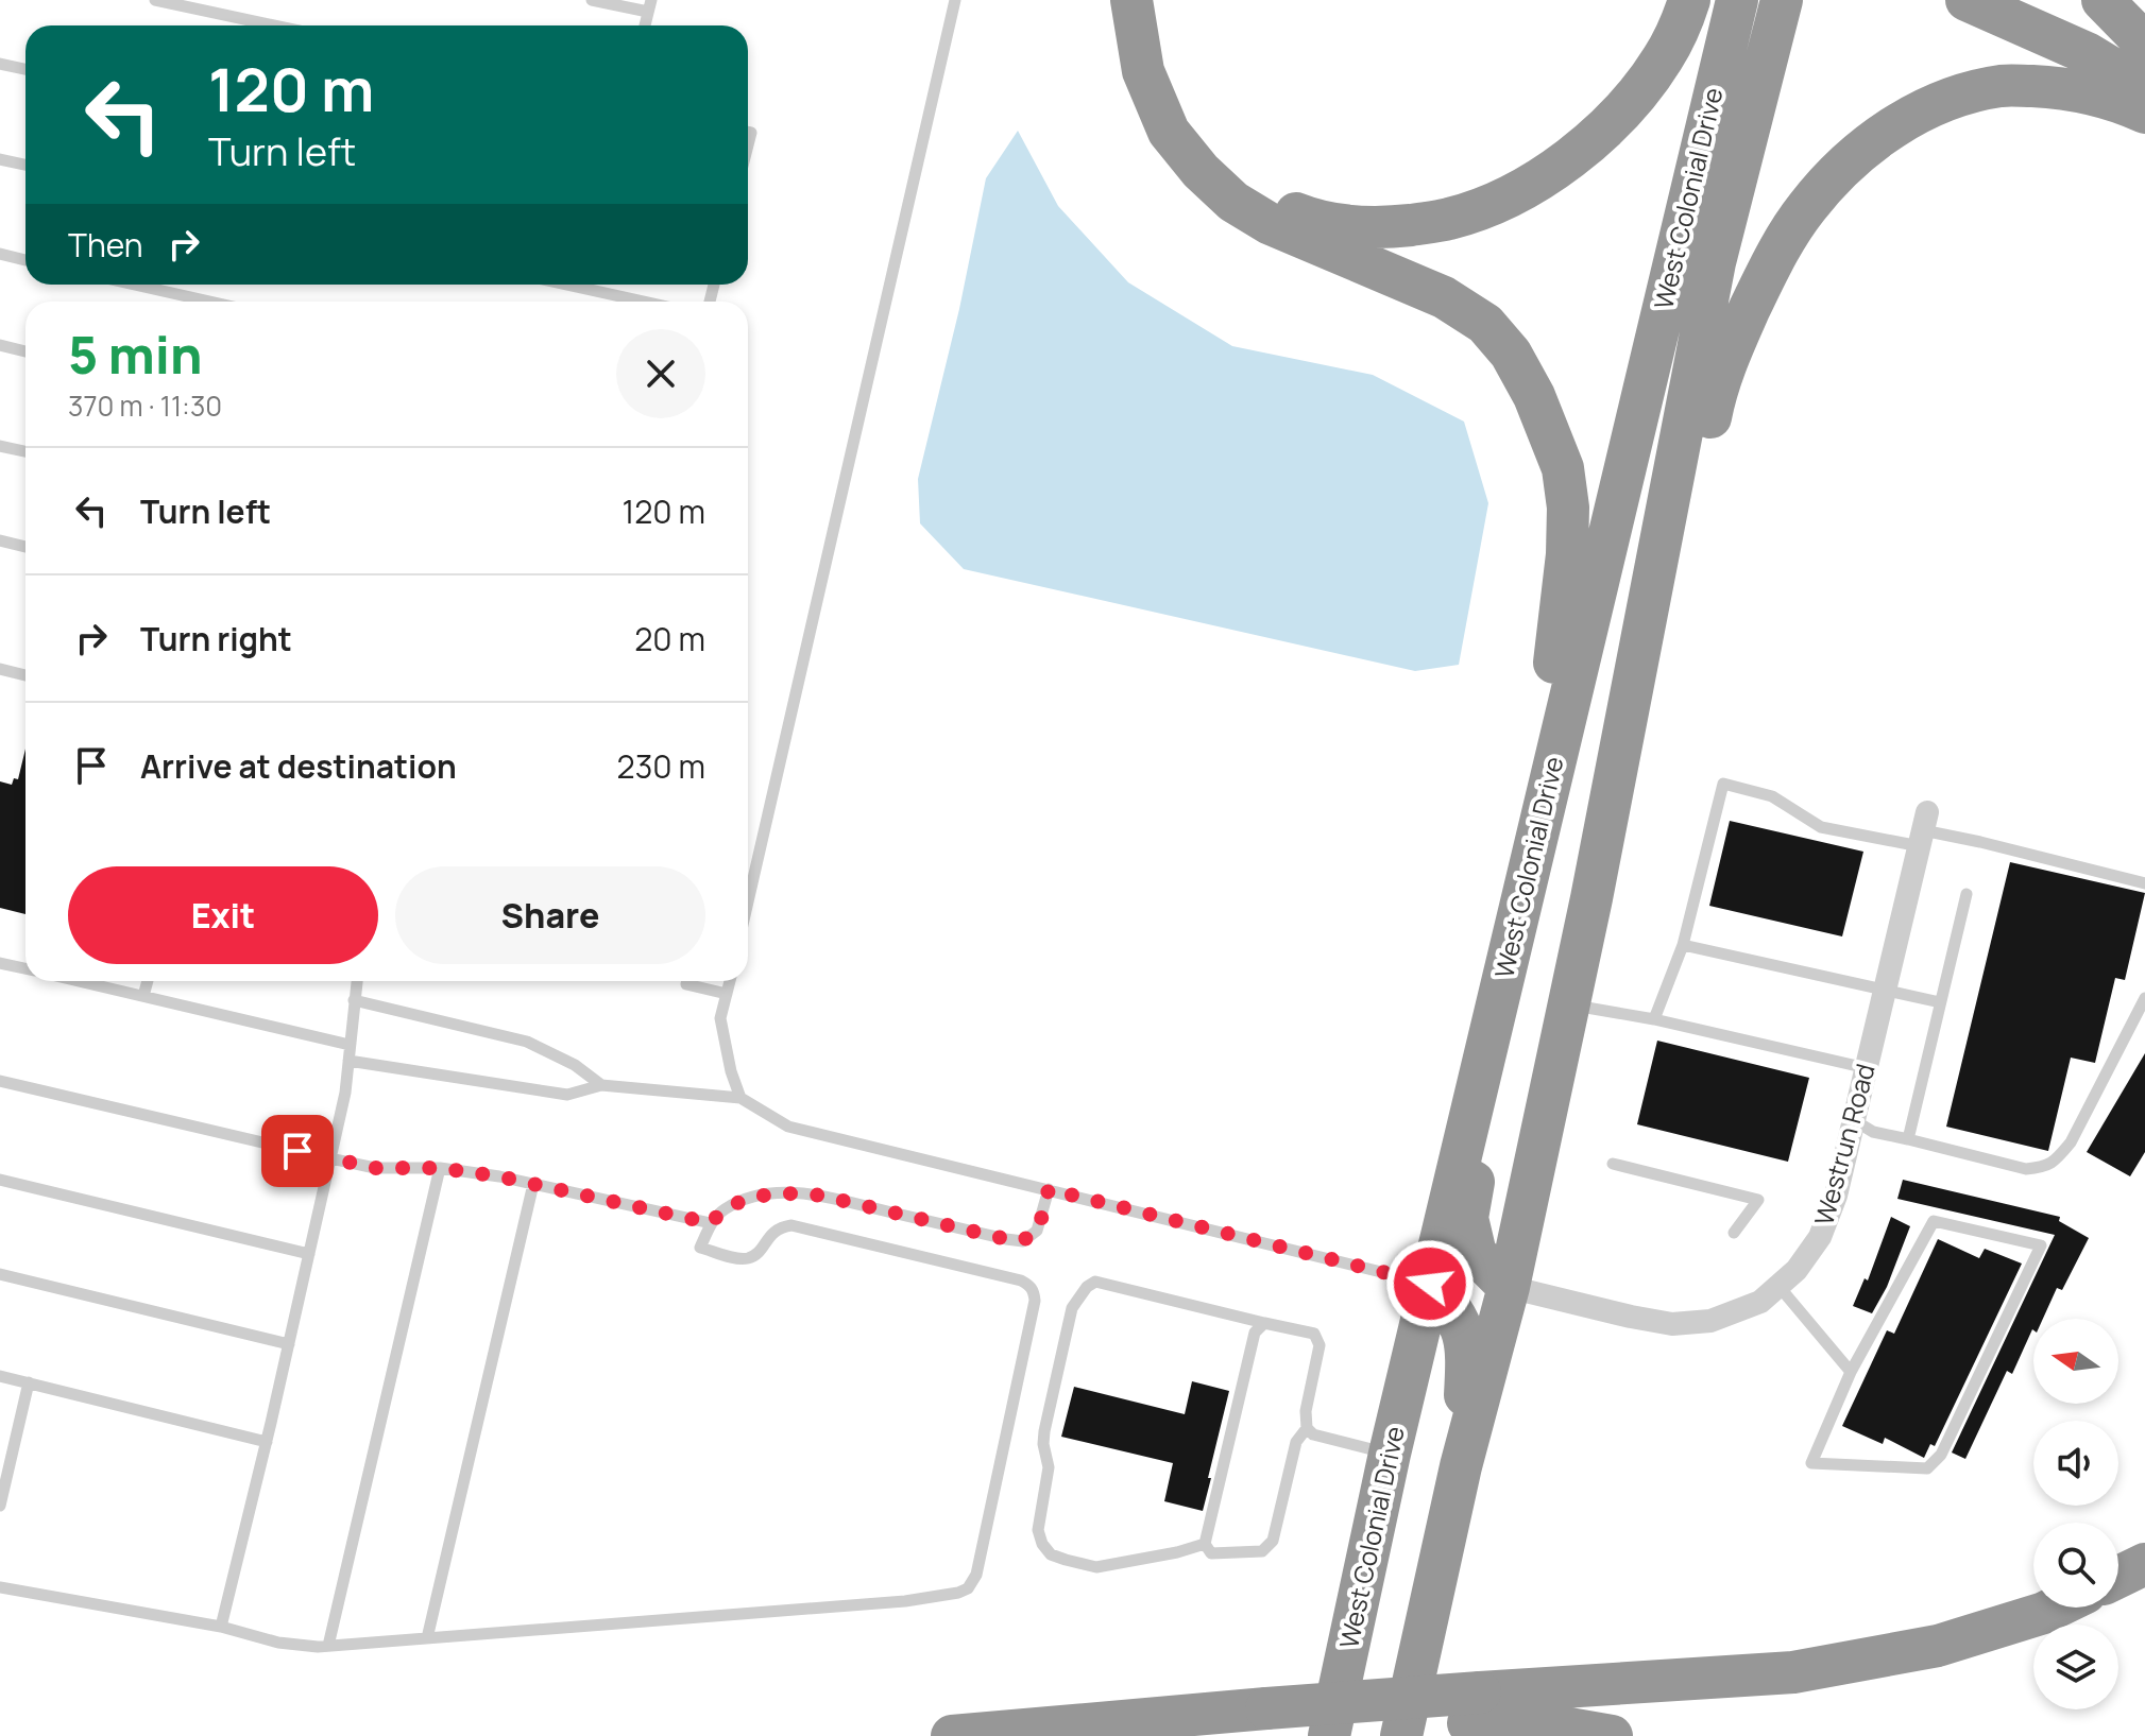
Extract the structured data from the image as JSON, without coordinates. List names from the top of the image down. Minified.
{"streets":{"highway":["West Colonial Drive"],"street":["Westrun Road"]},"crossings":[["West Colonial Drive","Westrun Road"]],"north":"left","page":{"turn":["120 m","Turn left"],"then":"Then","heading":["5 min","370 m · 11:30"],"list":[{"name":"Turn left","value":"120 m"},{"name":"Turn right","value":"20 m"},{"name":"Arrive at destination","value":"230 m"}],"buttons":["Exit","Share"]}}
